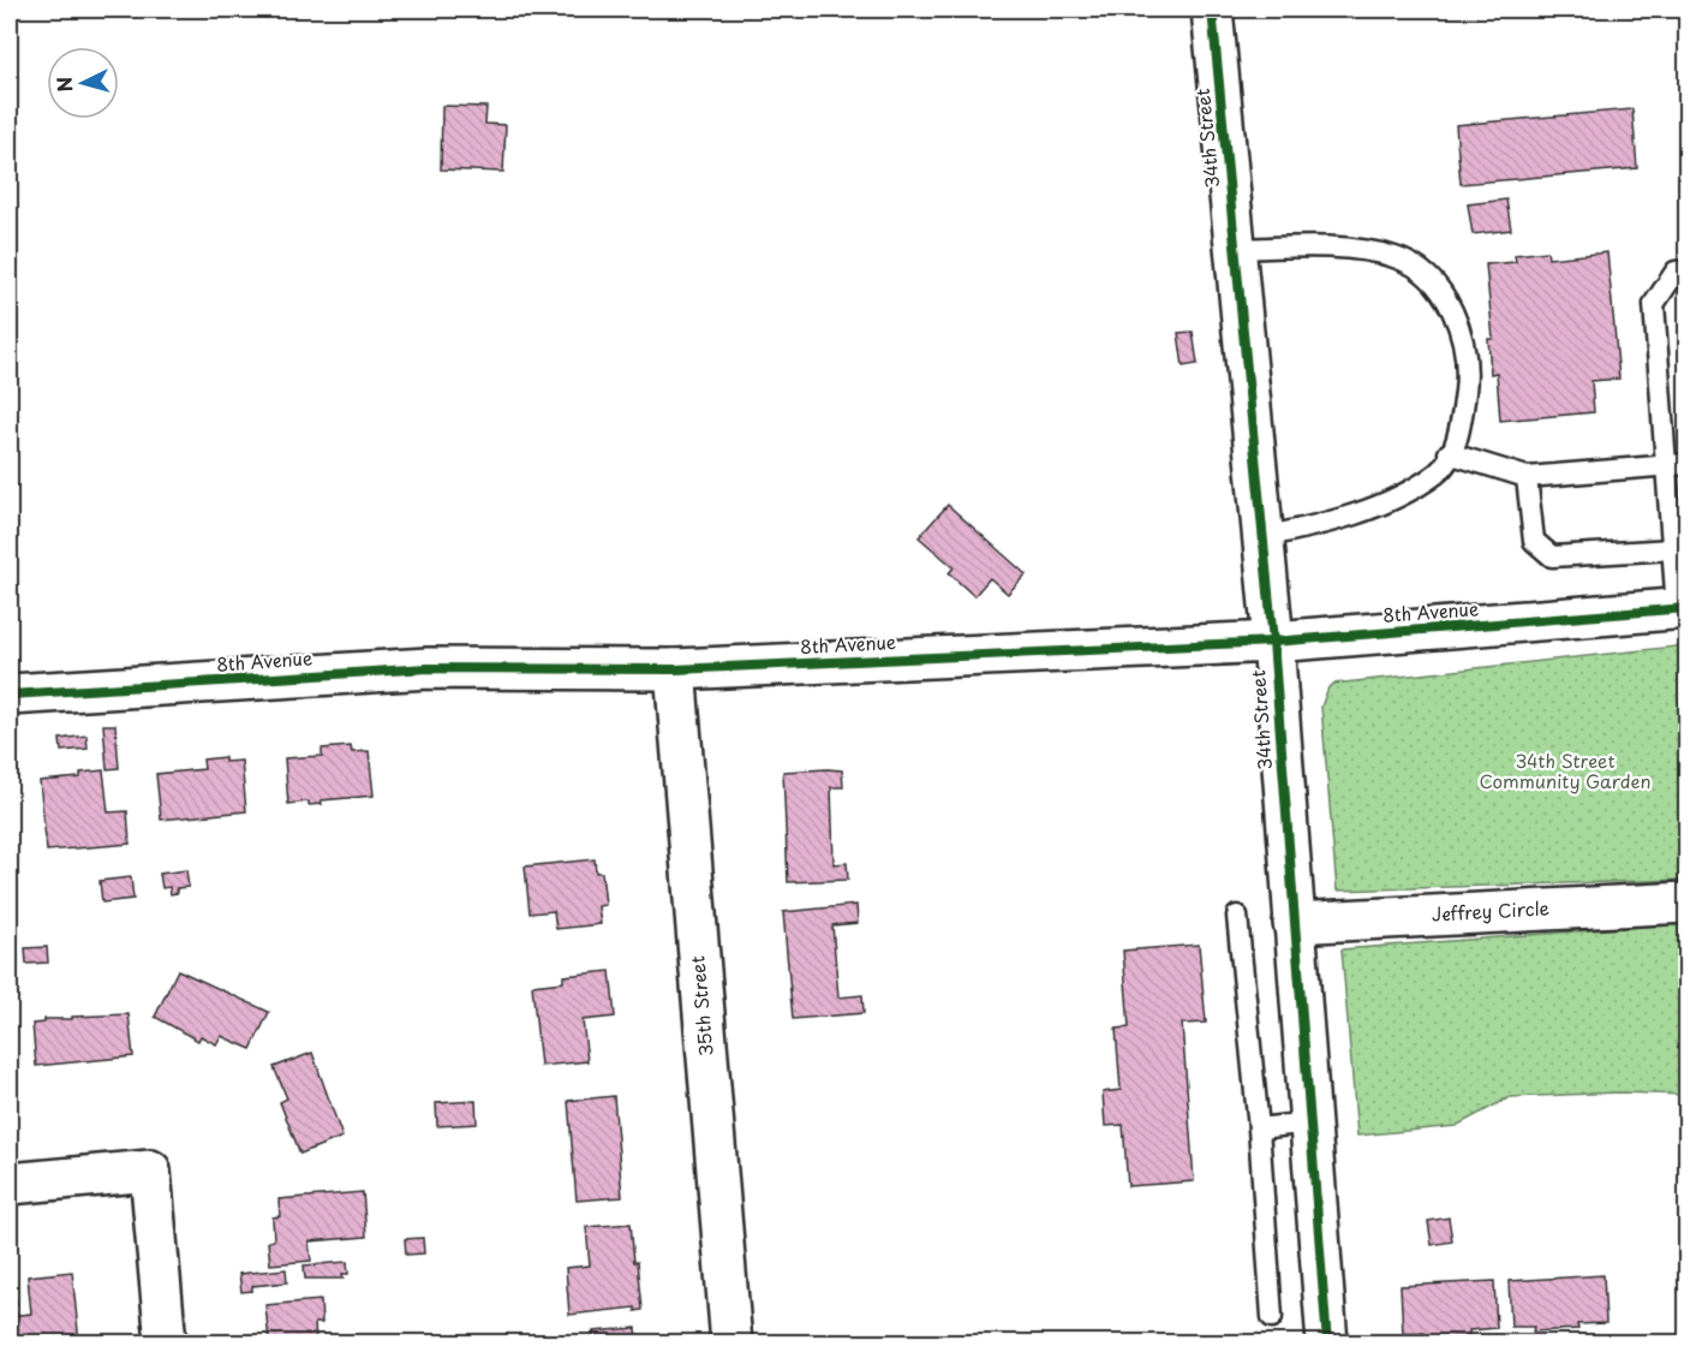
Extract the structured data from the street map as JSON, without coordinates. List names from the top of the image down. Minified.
{"streets":{"street":["34th Street","8th Avenue","Jeffrey Circle","35th Street"]},"crossings":[["34th Street","8th Avenue"],["34th Street","Jeffrey Circle"],["8th Avenue","35th Street"]],"parks":["34th Street Community Garden"],"north":"left"}
